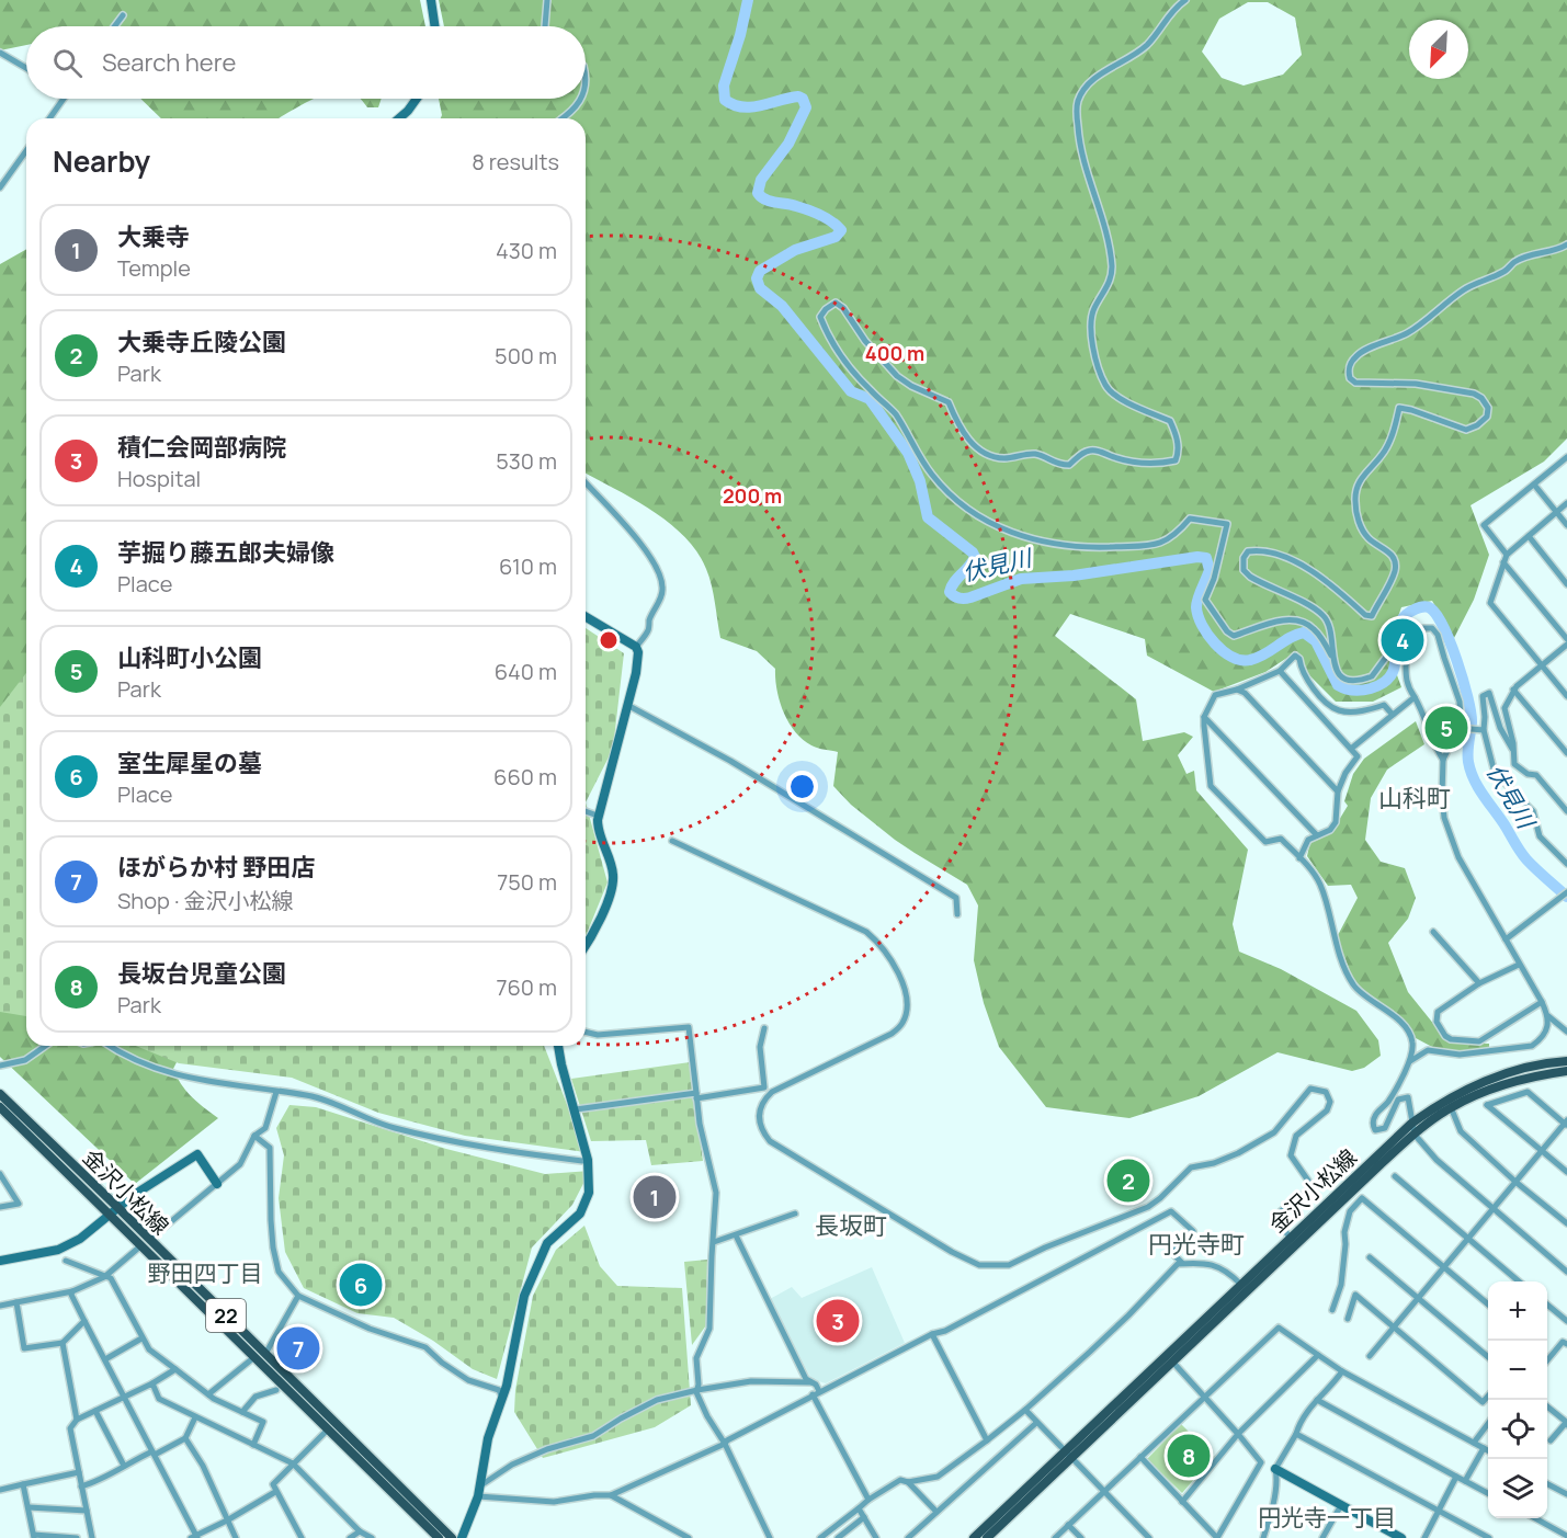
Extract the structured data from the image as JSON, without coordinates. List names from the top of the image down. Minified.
{"streets":{"main road":["金沢小松線","22"]},"districts":["山科町","長坂町","円光寺町","野田四丁目","円光寺一丁目"],"water":["伏見川"],"north":"bottom left","page":{"search":"Search here","heading":["Nearby","8 results"],"list":[{"mark":"1","name":"大乗寺","note":"Temple","value":"430 m"},{"mark":"2","name":"大乗寺丘陵公園","note":"Park","value":"500 m"},{"mark":"3","name":"積仁会岡部病院","note":"Hospital","value":"530 m"},{"mark":"4","name":"芋掘り藤五郎夫婦像","note":"Place","value":"610 m"},{"mark":"5","name":"山科町小公園","note":"Park","value":"640 m"},{"mark":"6","name":"室生犀星の墓","note":"Place","value":"660 m"},{"mark":"7","name":"ほがらか村 野田店","note":"Shop · 金沢小松線","value":"750 m"},{"mark":"8","name":"長坂台児童公園","note":"Park","value":"760 m"}],"pins":["4","5","2","1","6","3","7","8"],"map_buttons":["+","−"]},"rings":["400 m","200 m"]}
